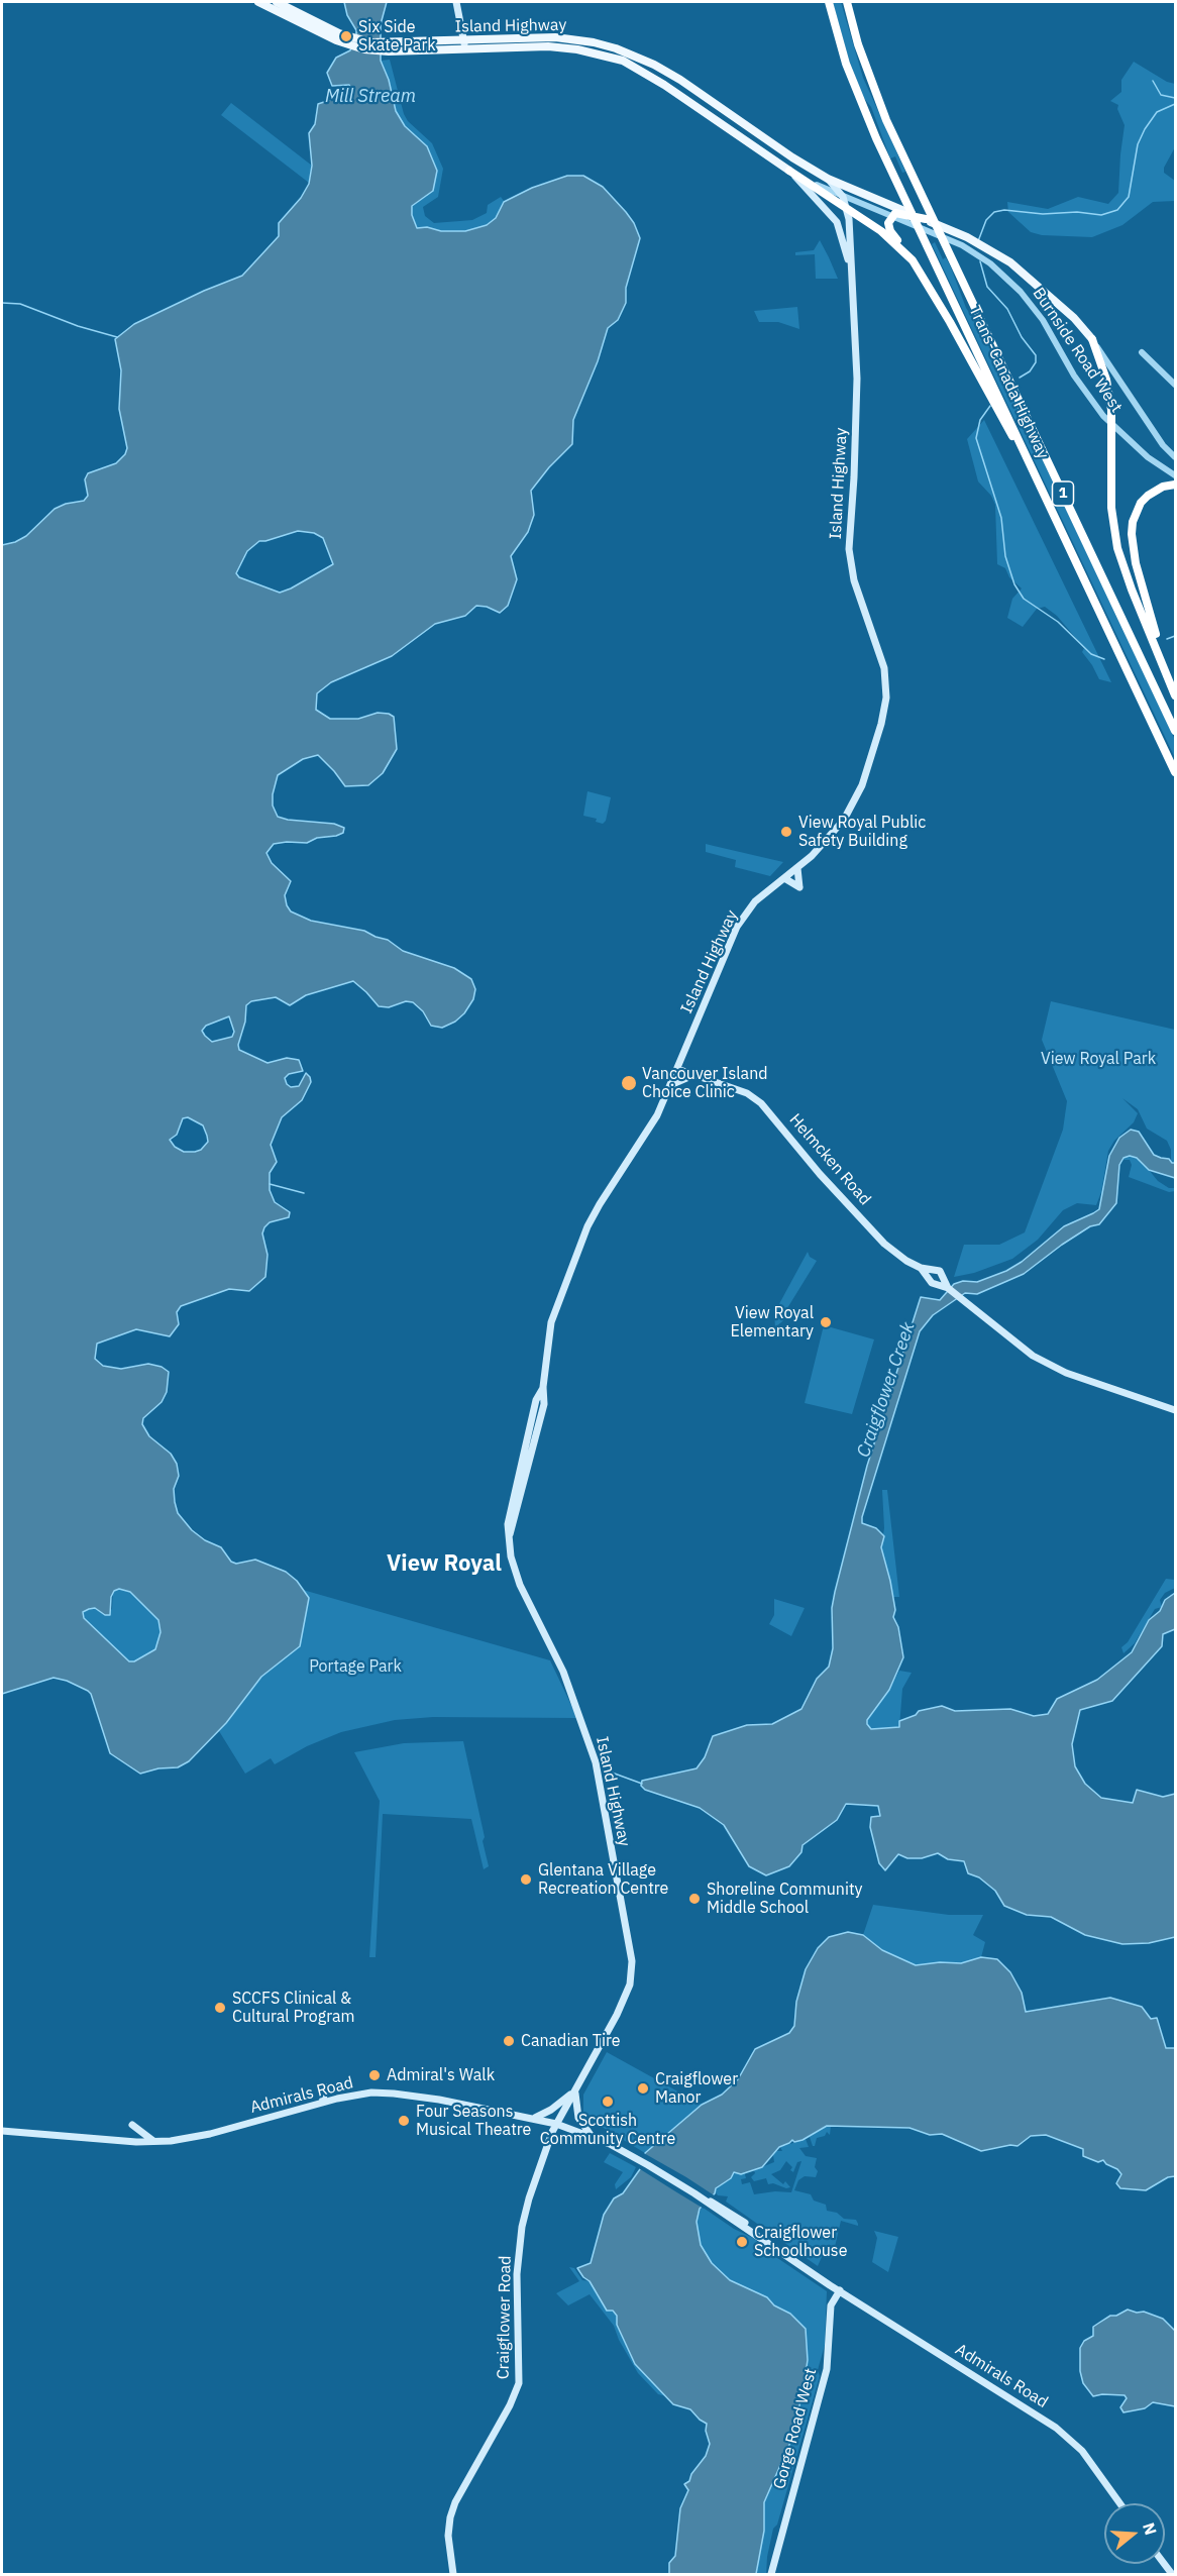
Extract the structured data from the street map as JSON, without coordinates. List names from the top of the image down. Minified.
{"streets":{"highway":["Trans-Canada Highway","1"],"main road":["Island Highway","Burnside Road West","Helmcken Road","Admirals Road","Craigflower Road","Gorge Road West"]},"crossings":[["Island Highway","Burnside Road West"],["Island Highway","Helmcken Road"],["Island Highway","Admirals Road"],["Island Highway","Craigflower Road"],["Admirals Road","Craigflower Road"],["Admirals Road","Gorge Road West"]],"districts":["View Royal"],"water":["Mill Stream","Craigflower Creek"],"parks":["View Royal Park","Portage Park"],"places":["Six Side Skate Park","View Royal Public Safety Building","Vancouver Island Choice Clinic","View Royal Elementary","Glentana Village Recreation Centre","Shoreline Community Middle School","SCCFS Clinical & Cultural Program","Canadian Tire","Admiral's Walk","Craigflower Manor","Scottish Community Centre","Four Seasons Musical Theatre","Craigflower Schoolhouse"],"north":"right"}
